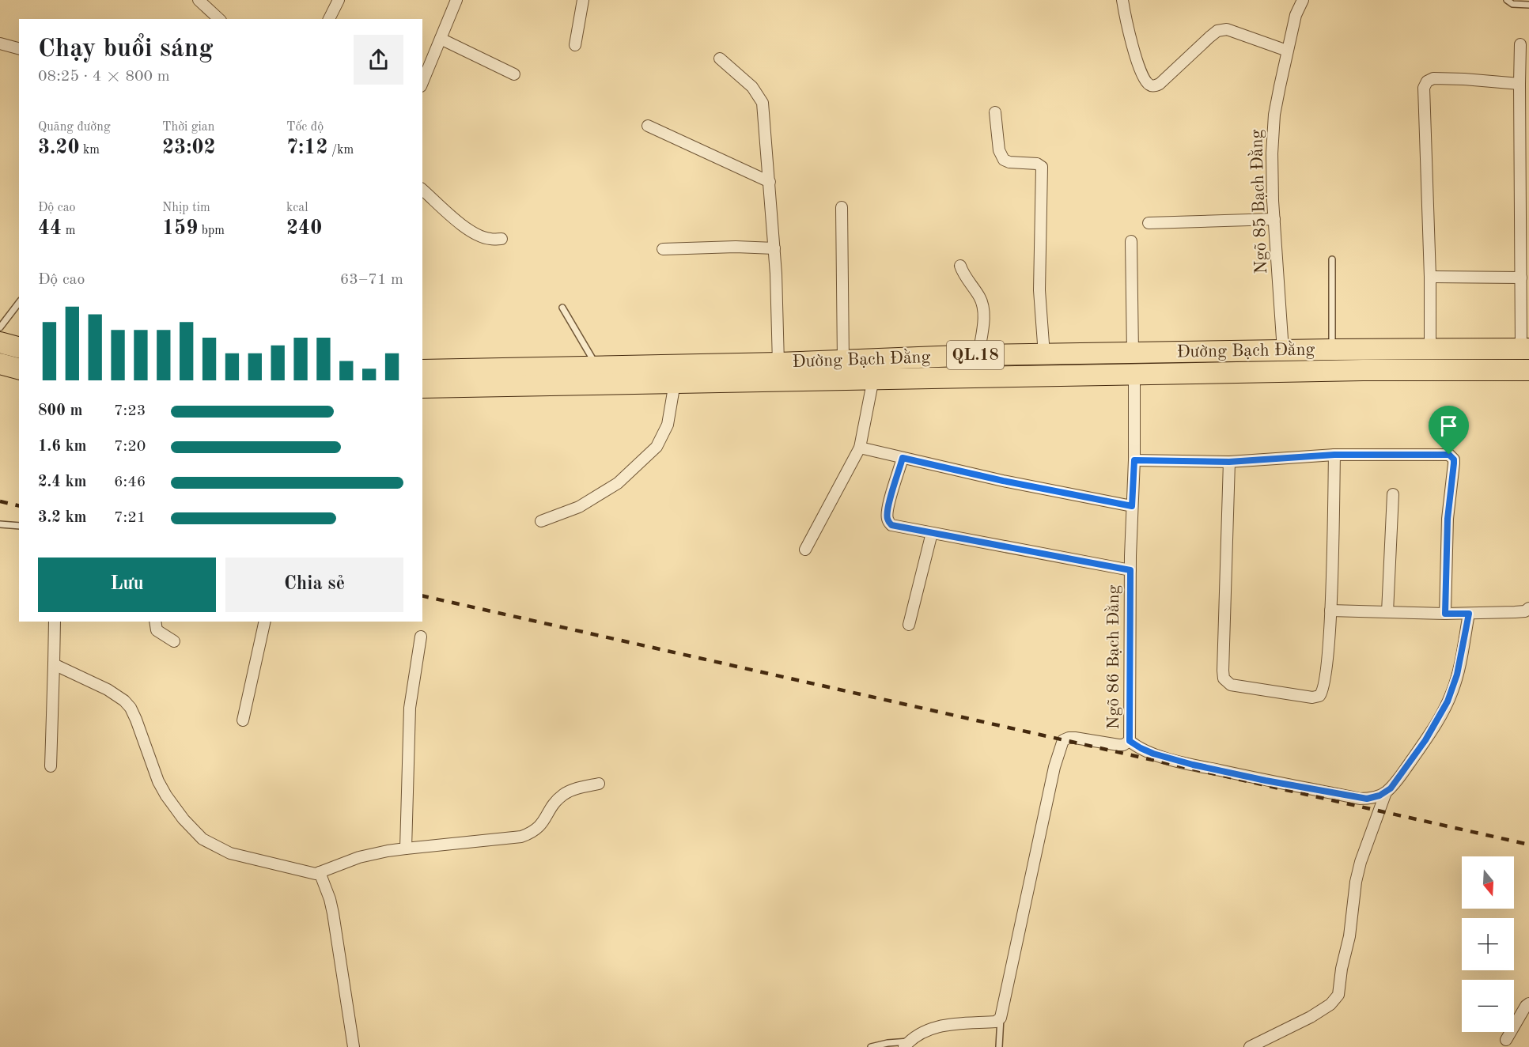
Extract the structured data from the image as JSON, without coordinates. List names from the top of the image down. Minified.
{"streets":{"highway":["Đường Bạch Đằng","QL.18"],"street":["Ngõ 85 Bạch Đằng","Ngõ 86 Bạch Đằng"]},"crossings":[["Ngõ 85 Bạch Đằng","Đường Bạch Đằng"],["Đường Bạch Đằng","Ngõ 86 Bạch Đằng"]],"north":"bottom","page":{"heading":["Chạy buổi sáng","08:25 · 4 × 800 m"],"stats":[["Quãng đường","3.20 km"],["Thời gian","23:02"],["Tốc độ","7:12 /km"],["Độ cao","44 m"],["Nhịp tim","159 bpm"],["kcal","240"]],"chart":["Độ cao","63–71 m"],"list":[{"name":"800 m","note":"7:23"},{"name":"1.6 km","note":"7:20"},{"name":"2.4 km","note":"6:46"},{"name":"3.2 km","note":"7:21"}],"buttons":["Lưu","Chia sẻ"],"map_buttons":["+","−"]}}
